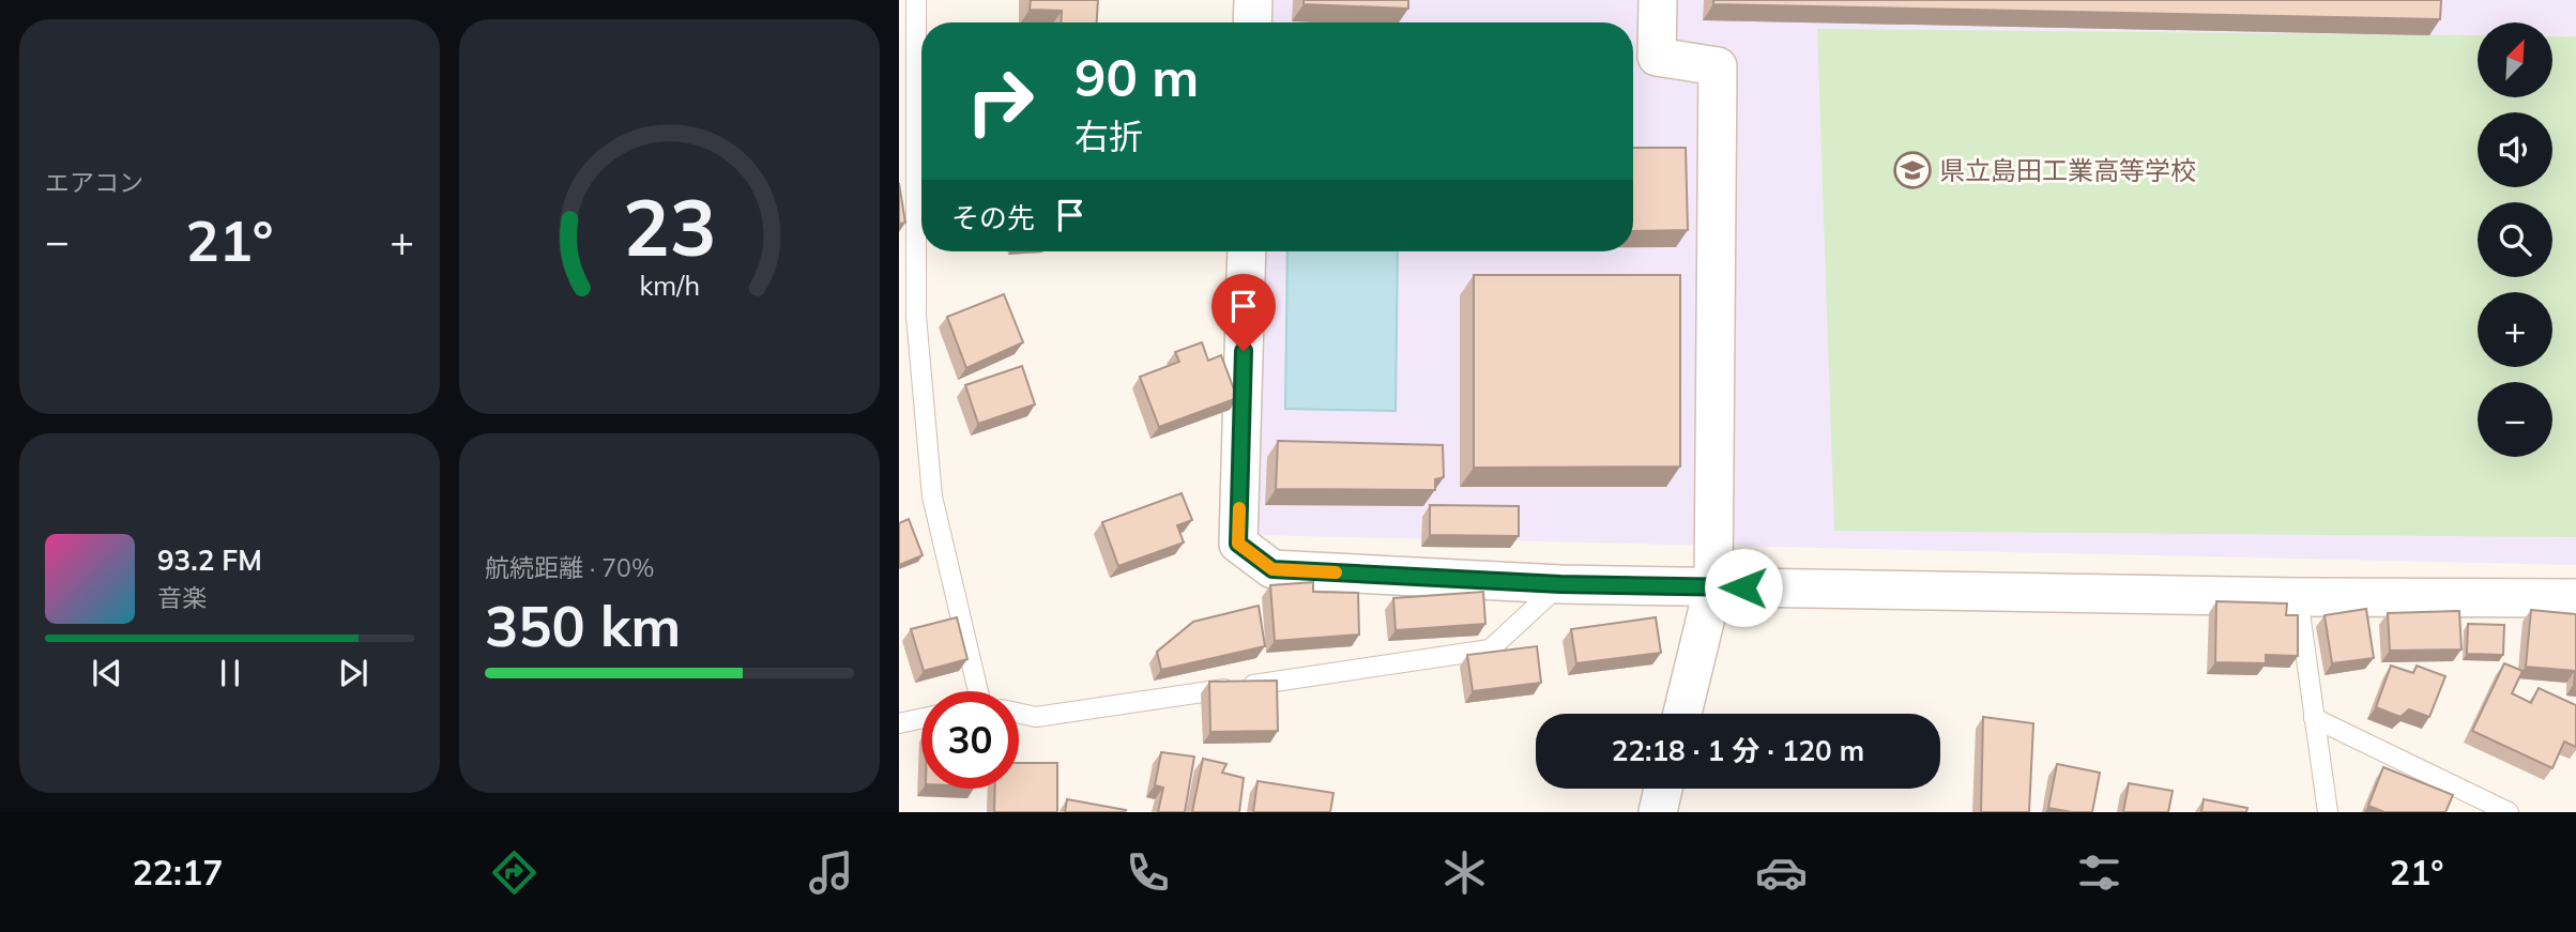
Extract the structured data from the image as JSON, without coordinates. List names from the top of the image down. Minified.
{"places":{"school or university":["県立島田工業高等学校"]},"north":"top right","page":{"tile":["エアコン",["航続距離 · 70%","350 km"]],"map_buttons":["+","−"],"turn":["90 m","右折"],"then":"その先","heat":["−","21°","+"],"song":["93.2 FM","音楽"],"limit":"30","trip":"22:18 · 1 分 · 120 m","tabs":["22:17","21°"],"gauge":["23","km/h"]}}
